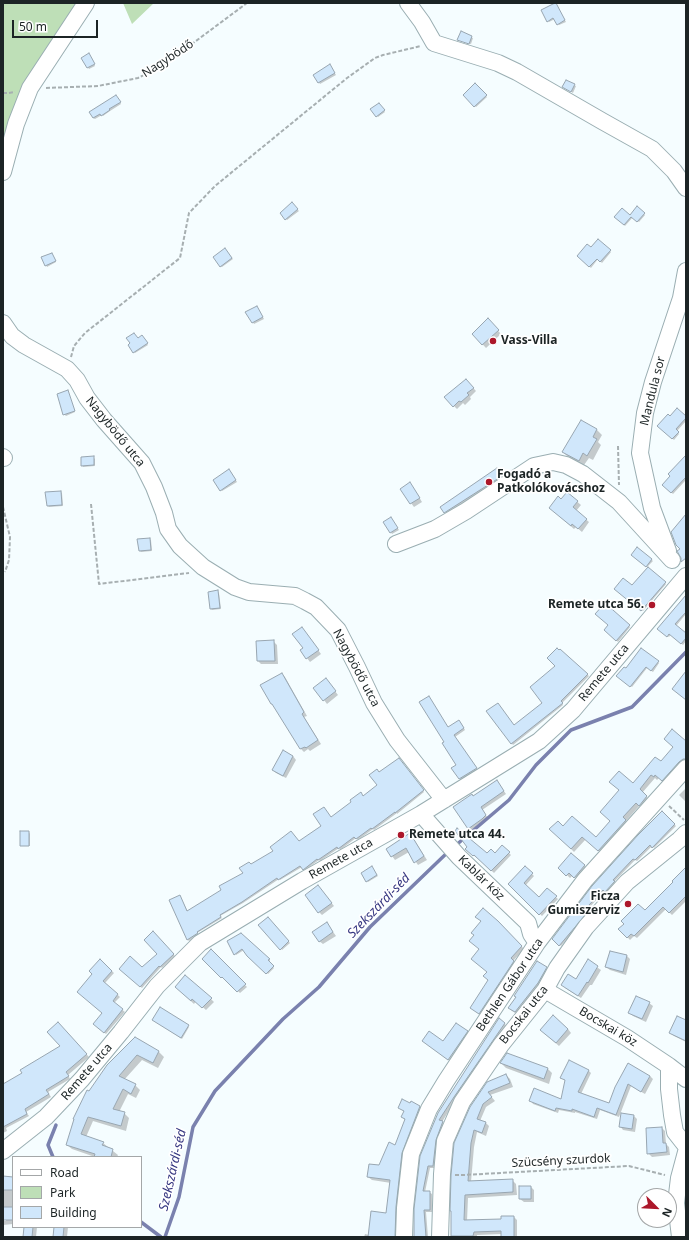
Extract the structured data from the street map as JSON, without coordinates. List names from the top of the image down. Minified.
{"streets":{"street":["Mandula sor","Nagybödő utca","Remete utca","Kablár köz","Bethlen Gábor utca","Bocskai utca","Bocskai köz"],"path":["Nagybödő","Szücsény szurdok"]},"crossings":[["Mandula sor","Remete utca"],["Nagybödő utca","Remete utca"],["Remete utca","Kablár köz"],["Kablár köz","Bethlen Gábor utca"],["Bocskai utca","Bocskai köz"],["Bocskai utca","Szücsény szurdok"]],"water":["Szekszárdi-séd"],"places":["Vass-Villa","Fogadó a Patkolókovácshoz","Remete utca 56.","Remete utca 44.","Ficza Gumiszerviz"],"legend":["Road","Park","Building"],"scale_bar":"50 m","north":"bottom right"}
